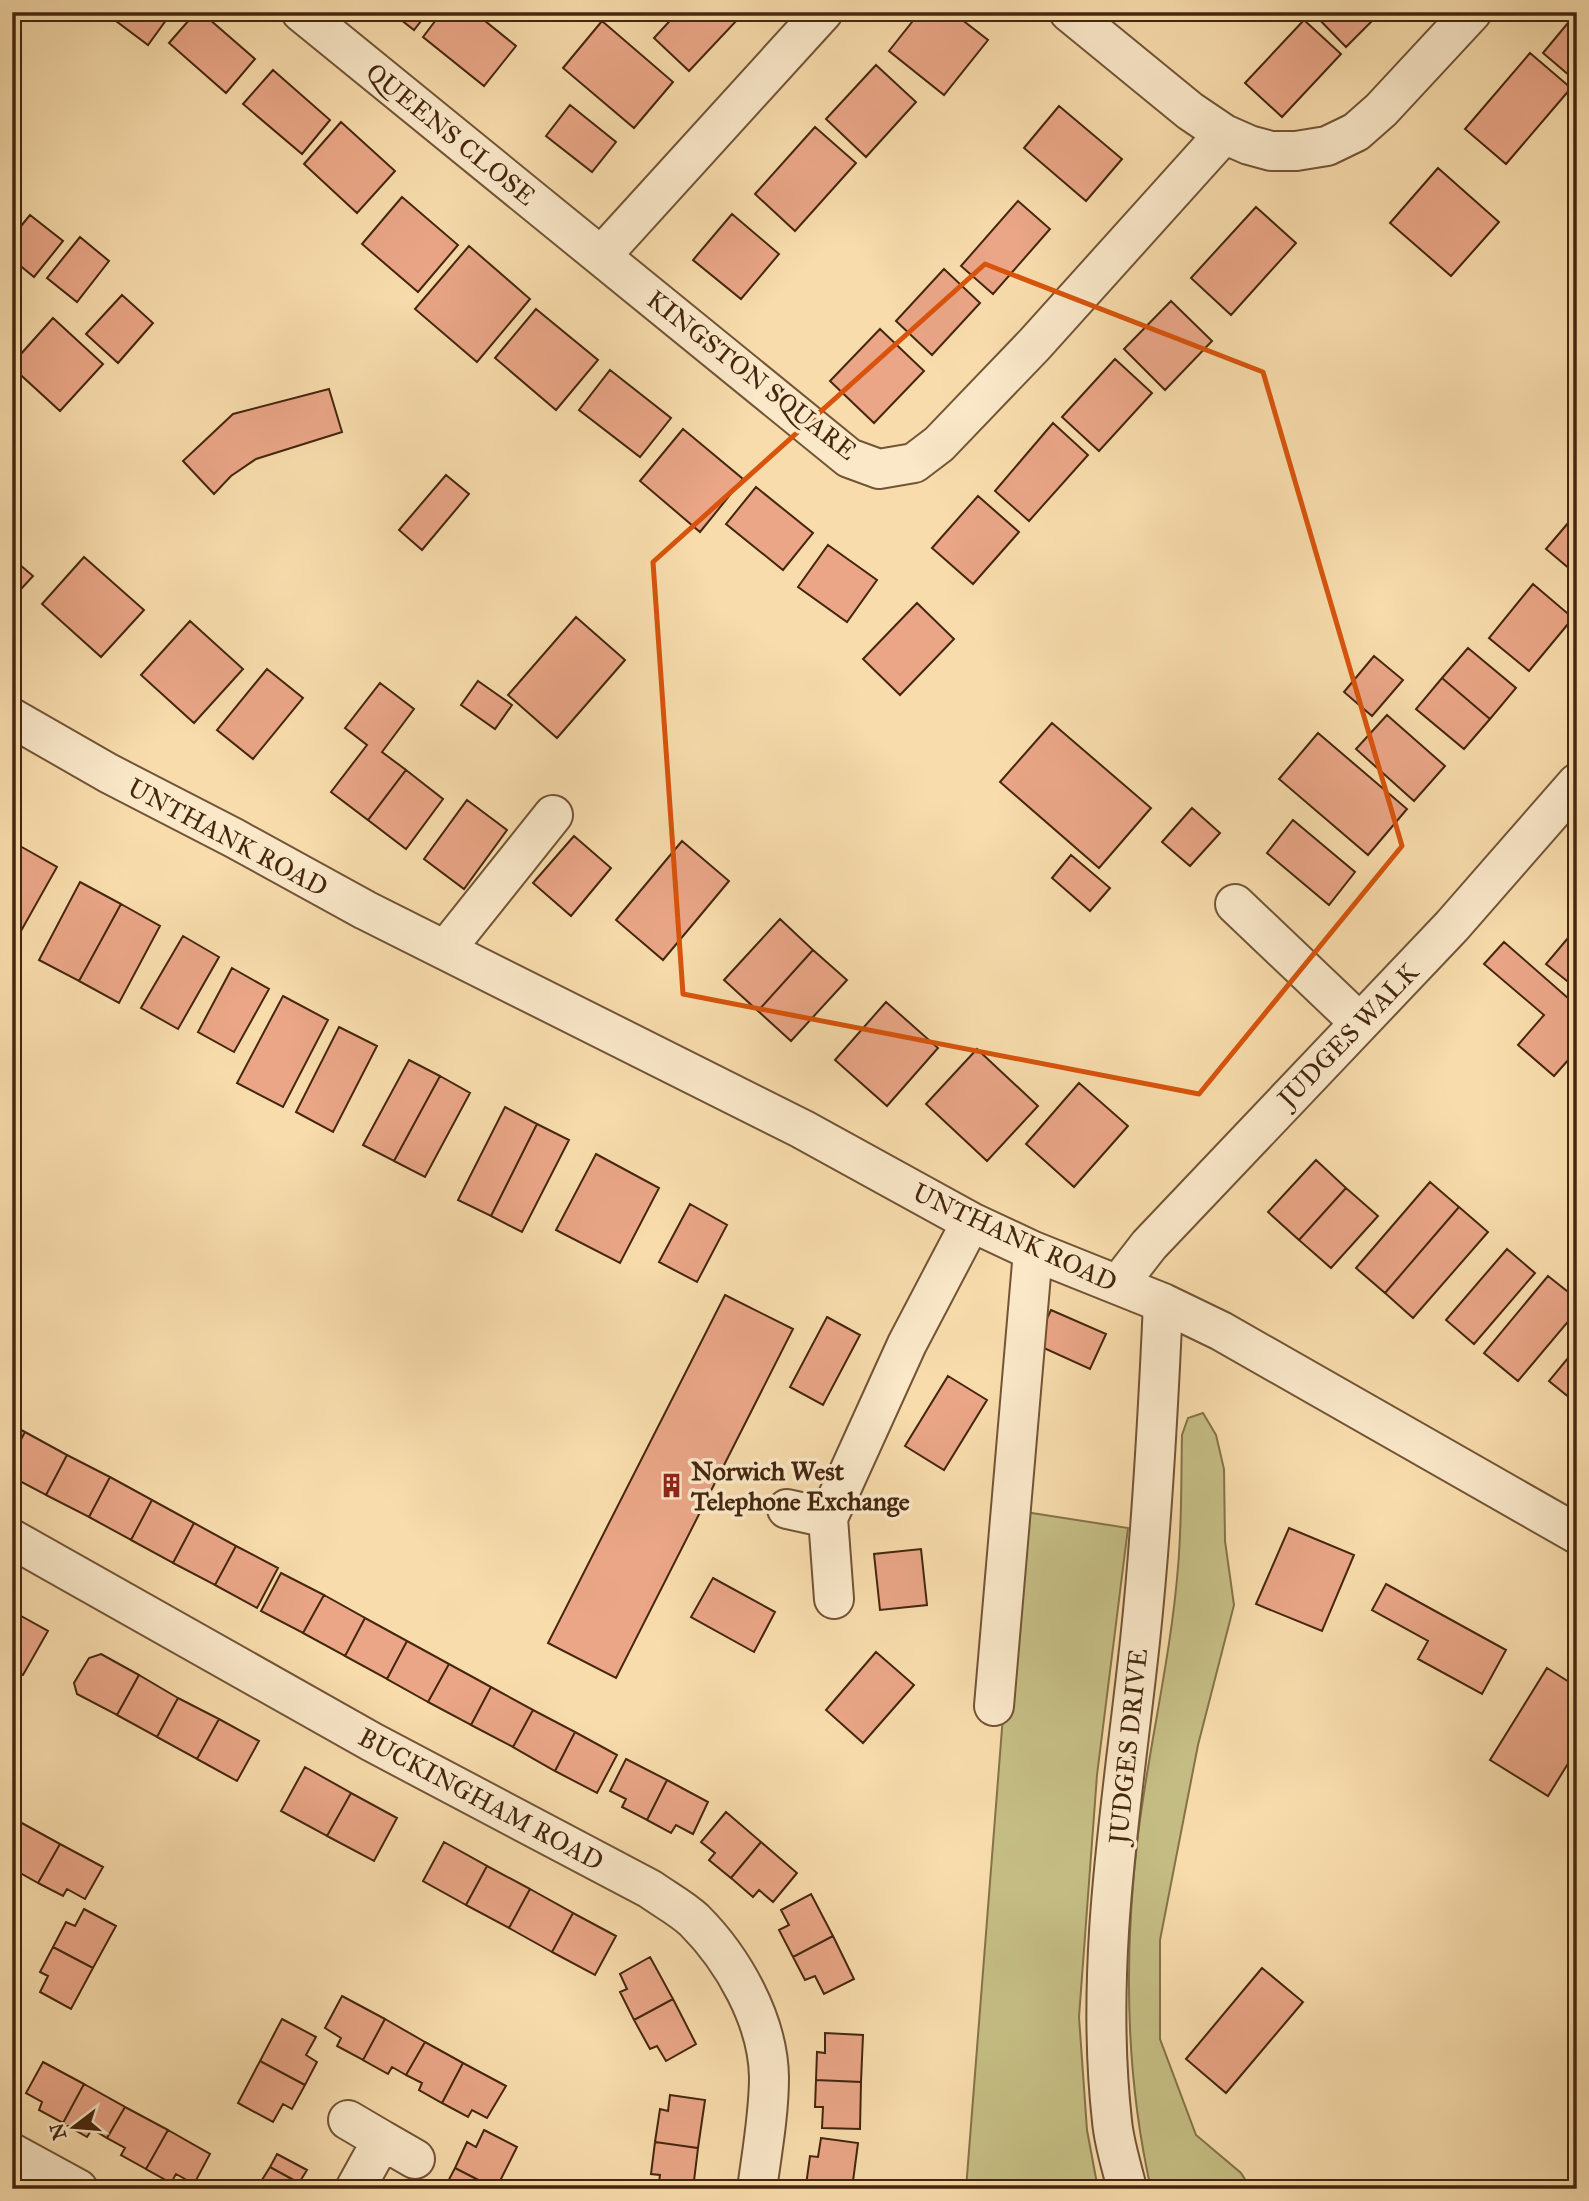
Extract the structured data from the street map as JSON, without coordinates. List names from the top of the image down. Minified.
{"streets":{"street":["QUEENS CLOSE","KINGSTON SQUARE","UNTHANK ROAD","JUDGES WALK","JUDGES DRIVE","BUCKINGHAM ROAD"]},"crossings":[["QUEENS CLOSE","KINGSTON SQUARE"],["UNTHANK ROAD","JUDGES WALK"],["UNTHANK ROAD","JUDGES DRIVE"]],"places":{"building":["Norwich West Telephone Exchange"]},"north":"left"}
